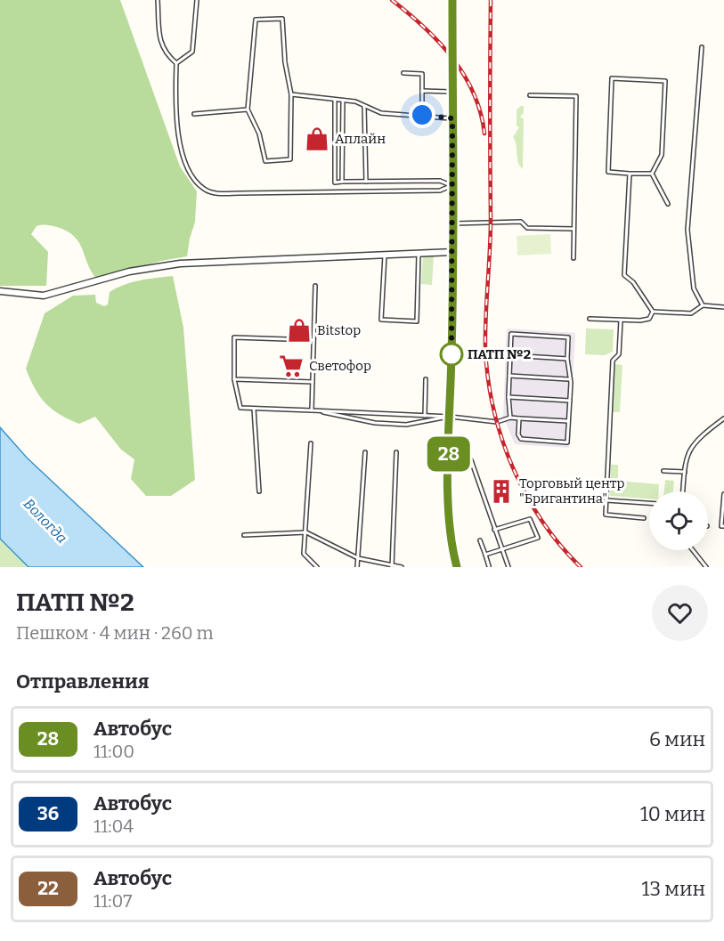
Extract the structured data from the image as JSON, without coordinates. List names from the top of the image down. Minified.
{"water":["Вологда"],"places":{"shop":["Аплайн","Bitstop"],"other":["ПАТП №2"],"supermarket":["Светофор"],"building":["Торговый центр \"Бригантина\""]},"lines":["bus line 28"],"page":{"on_map":"28","heading":[["ПАТП №2","Пешком · 4 мин · 260 m"],"Отправления"],"list":[{"mark":"28","name":"Автобус","note":"11:00","value":"6 мин"},{"mark":"36","name":"Автобус","note":"11:04","value":"10 мин"},{"mark":"22","name":"Автобус","note":"11:07","value":"13 мин"}]}}
